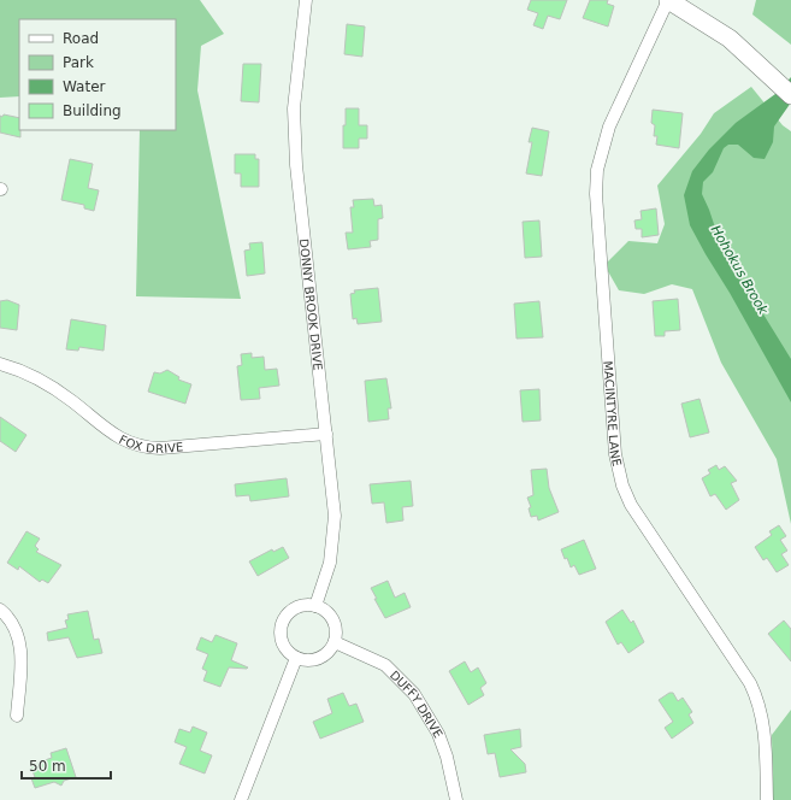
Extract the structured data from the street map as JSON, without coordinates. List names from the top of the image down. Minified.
{"streets":{"street":["DONNY BROOK DRIVE","MACINTYRE LANE","FOX DRIVE","DUFFY DRIVE"]},"crossings":[["DONNY BROOK DRIVE","FOX DRIVE"],["DONNY BROOK DRIVE","DUFFY DRIVE"]],"water":["Hohokus Brook"],"legend":["Road","Park","Water","Building"],"scale_bar":"50 m"}
